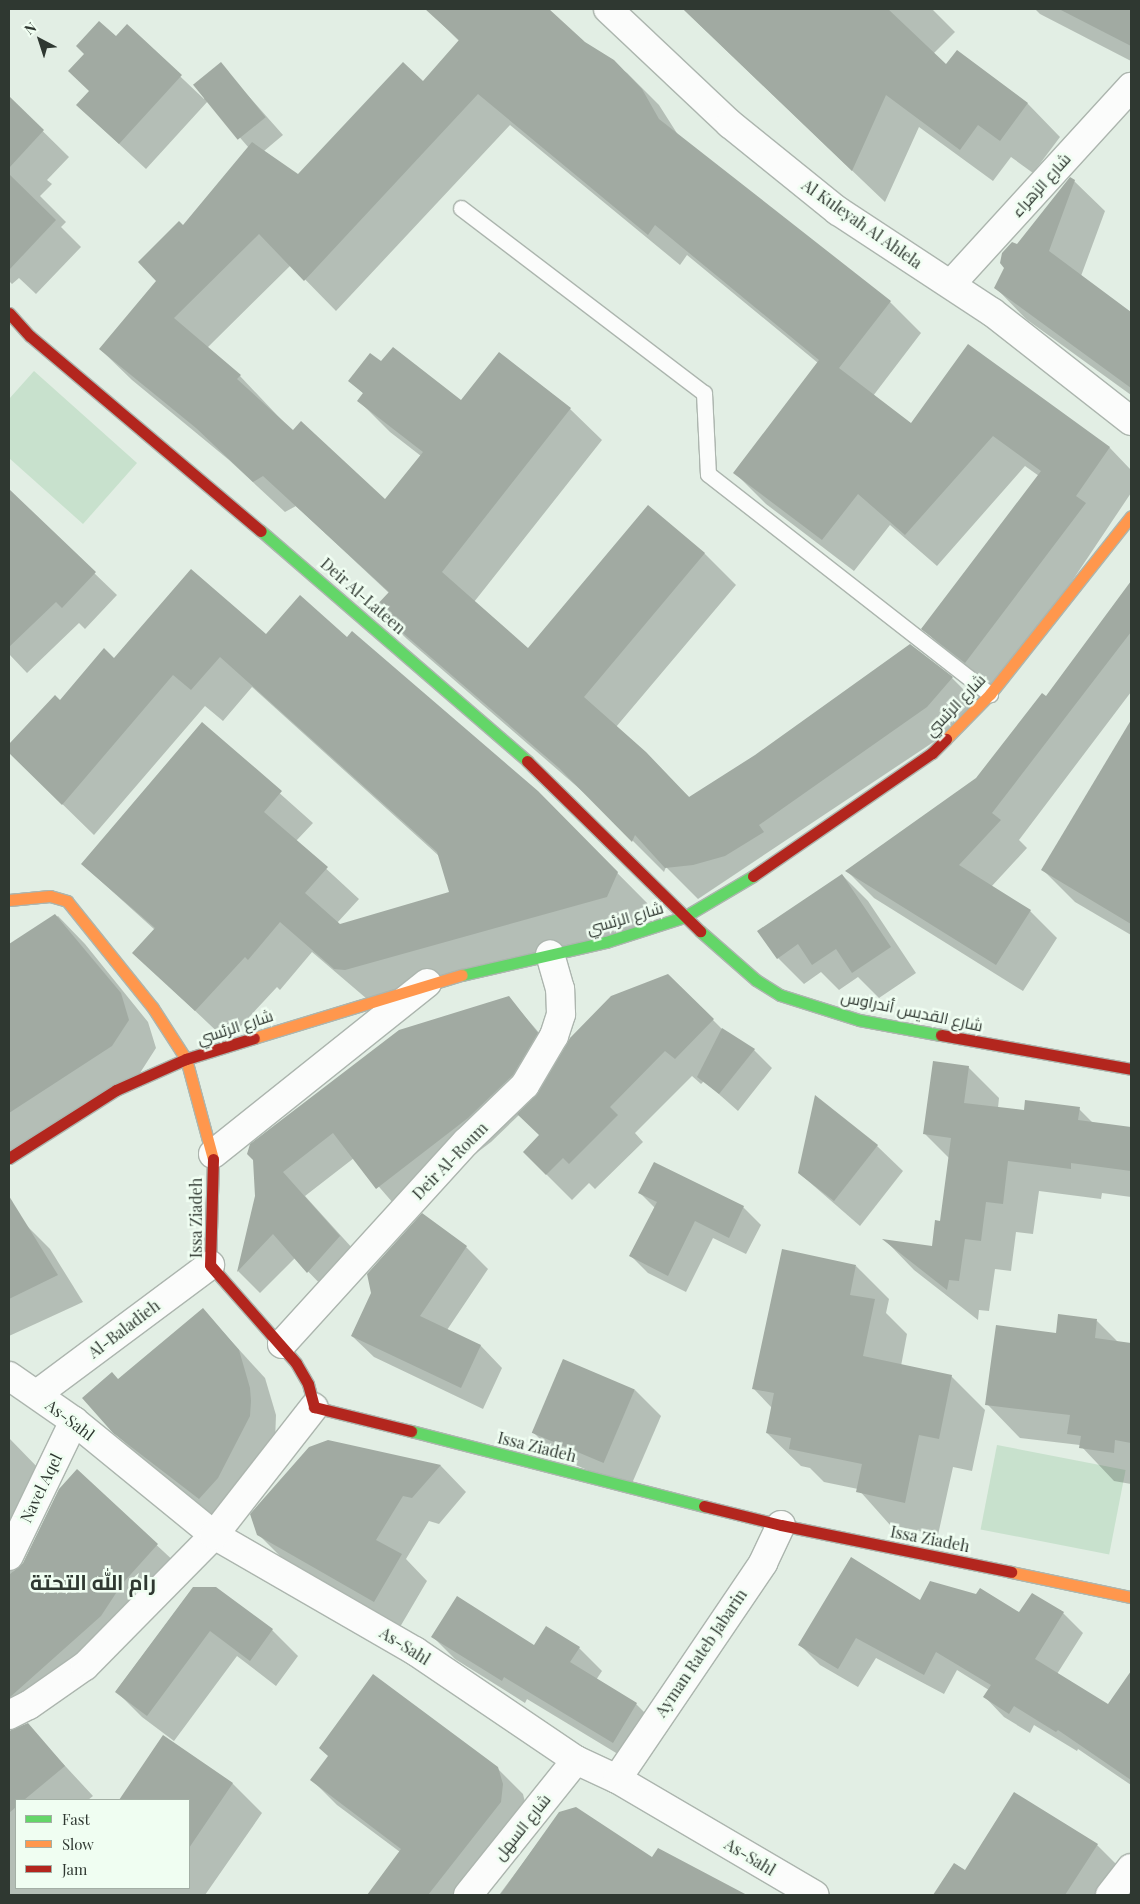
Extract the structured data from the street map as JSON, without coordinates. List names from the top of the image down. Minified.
{"streets":{"street":["شارع الزهراء","Al Kuleyah Al Ahlela","Deir Al-Lateen","شارع الرئسي","شارع القديس أندراوس","Deir Al-Roum","Issa Ziadeh","Al-Baladieh","As-Sahl","Navel Aqel","Ayman Rateb Jabarin","شارع السهل"]},"crossings":[["شارع الزهراء","Al Kuleyah Al Ahlela"],["Deir Al-Lateen","شارع الرئسي"],["Deir Al-Lateen","شارع القديس أندراوس"],["شارع الرئسي","شارع القديس أندراوس"],["شارع الرئسي","Deir Al-Roum"],["شارع الرئسي","Issa Ziadeh"],["Deir Al-Roum","Issa Ziadeh"],["Issa Ziadeh","Al-Baladieh"],["Issa Ziadeh","Ayman Rateb Jabarin"],["Al-Baladieh","As-Sahl"],["As-Sahl","Navel Aqel"],["As-Sahl","Ayman Rateb Jabarin"],["As-Sahl","شارع السهل"]],"districts":["رام الله التحتة"],"legend":["Fast","Slow","Jam"],"north":"top left"}
